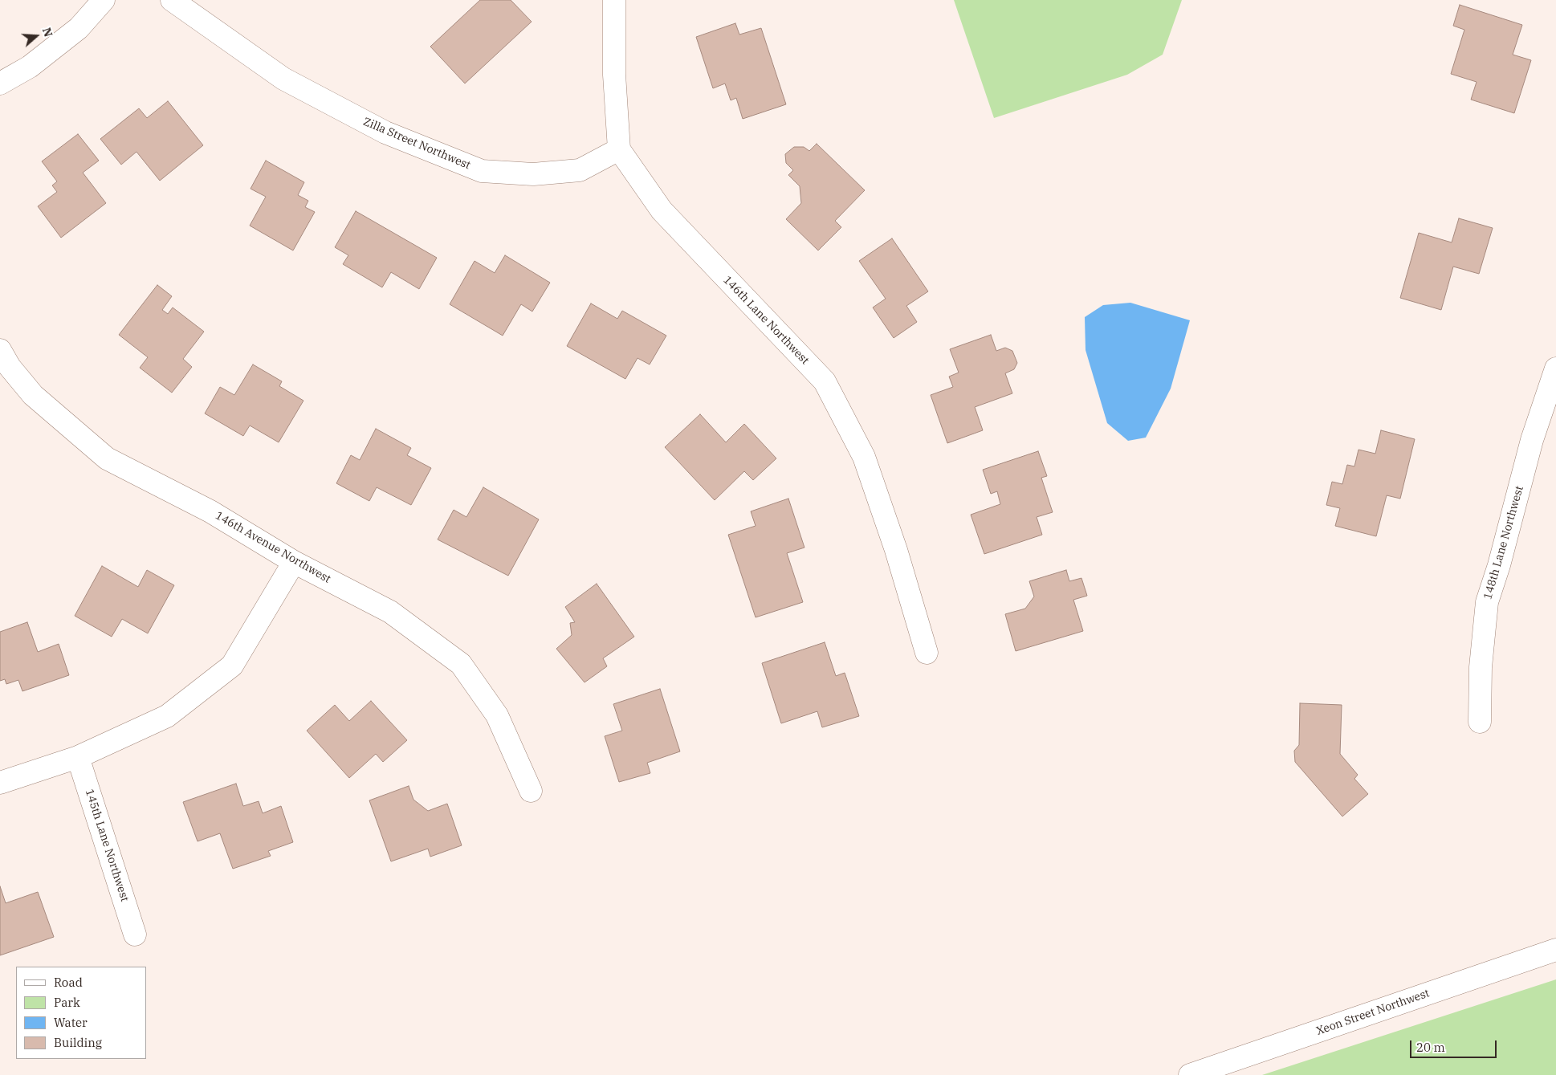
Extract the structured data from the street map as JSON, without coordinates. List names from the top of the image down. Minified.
{"streets":{"street":["Zilla Street Northwest","146th Lane Northwest","148th Lane Northwest","146th Avenue Northwest","145th Lane Northwest","Xeon Street Northwest"]},"crossings":[["Zilla Street Northwest","146th Lane Northwest"]],"legend":["Road","Park","Water","Building"],"scale_bar":"20 m","north":"right"}
